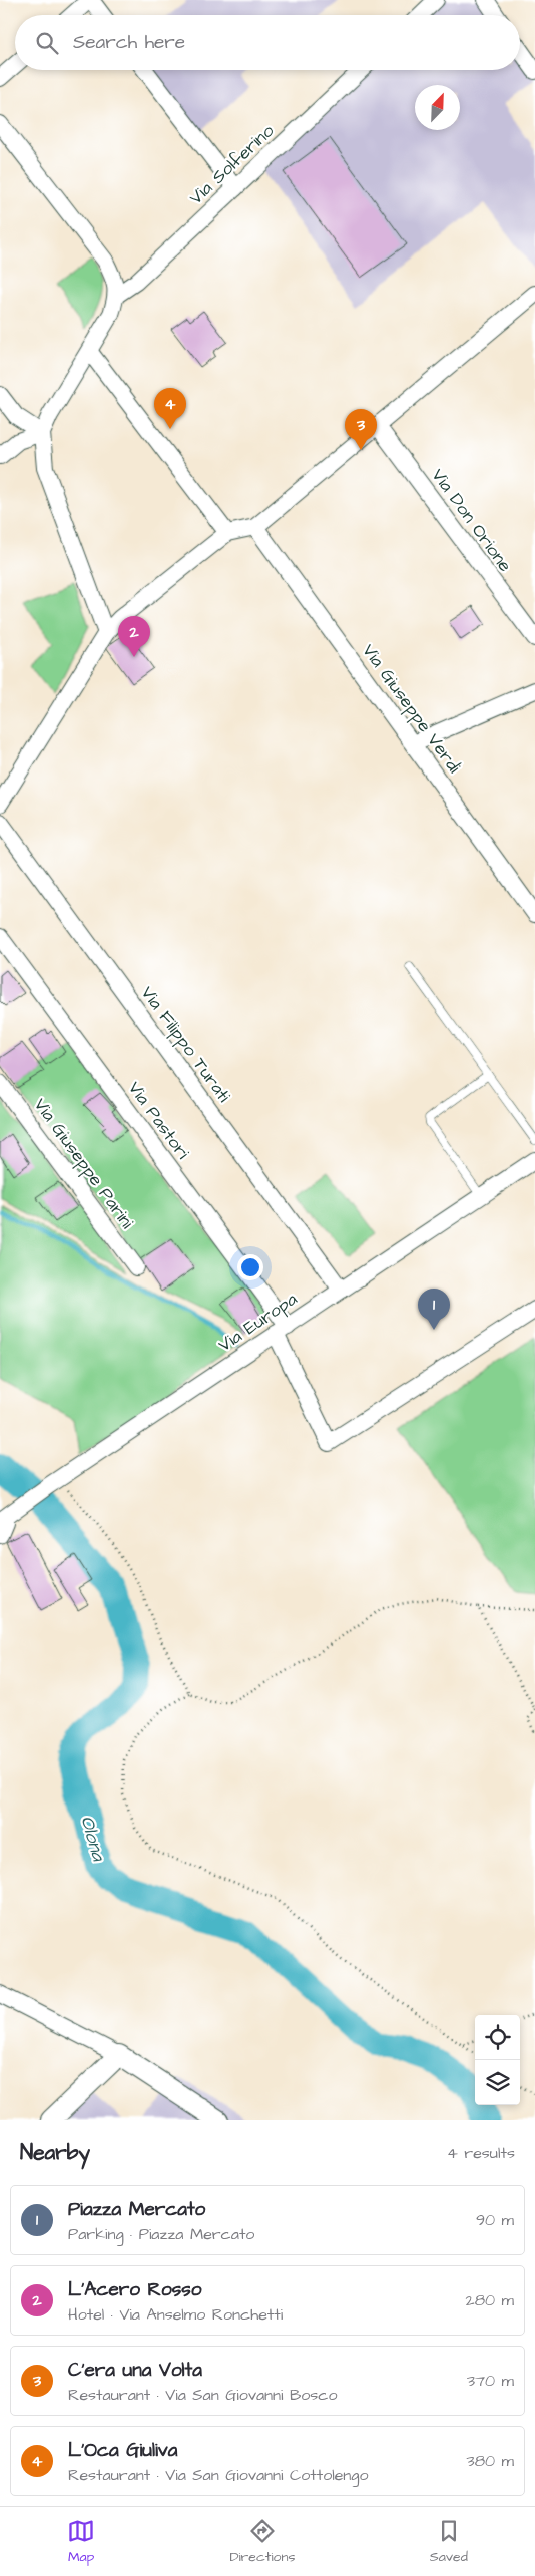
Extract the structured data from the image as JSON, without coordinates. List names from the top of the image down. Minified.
{"streets":{"street":["Via Solferino","Via Don Orione","Via Giuseppe Verdi","Via Filippo Turati","Via Pastori","Via Giuseppe Parini","Via Europa"]},"crossings":[["Via Filippo Turati","Via Europa"],["Via Pastori","Via Europa"]],"water":["Olona"],"north":"top right","page":{"search":"Search here","pins":["4","3","2","1"],"heading":["Nearby","4 results"],"list":[{"mark":"1","name":"Piazza Mercato","note":"Parking · Piazza Mercato","value":"90 m"},{"mark":"2","name":"L'Acero Rosso","note":"Hotel · Via Anselmo Ronchetti","value":"280 m"},{"mark":"3","name":"C'era una Volta","note":"Restaurant · Via San Giovanni Bosco","value":"370 m"},{"mark":"4","name":"L'Oca Giuliva","note":"Restaurant · Via San Giovanni Cottolengo","value":"380 m"}],"nav":["Map","Directions","Saved"]}}
